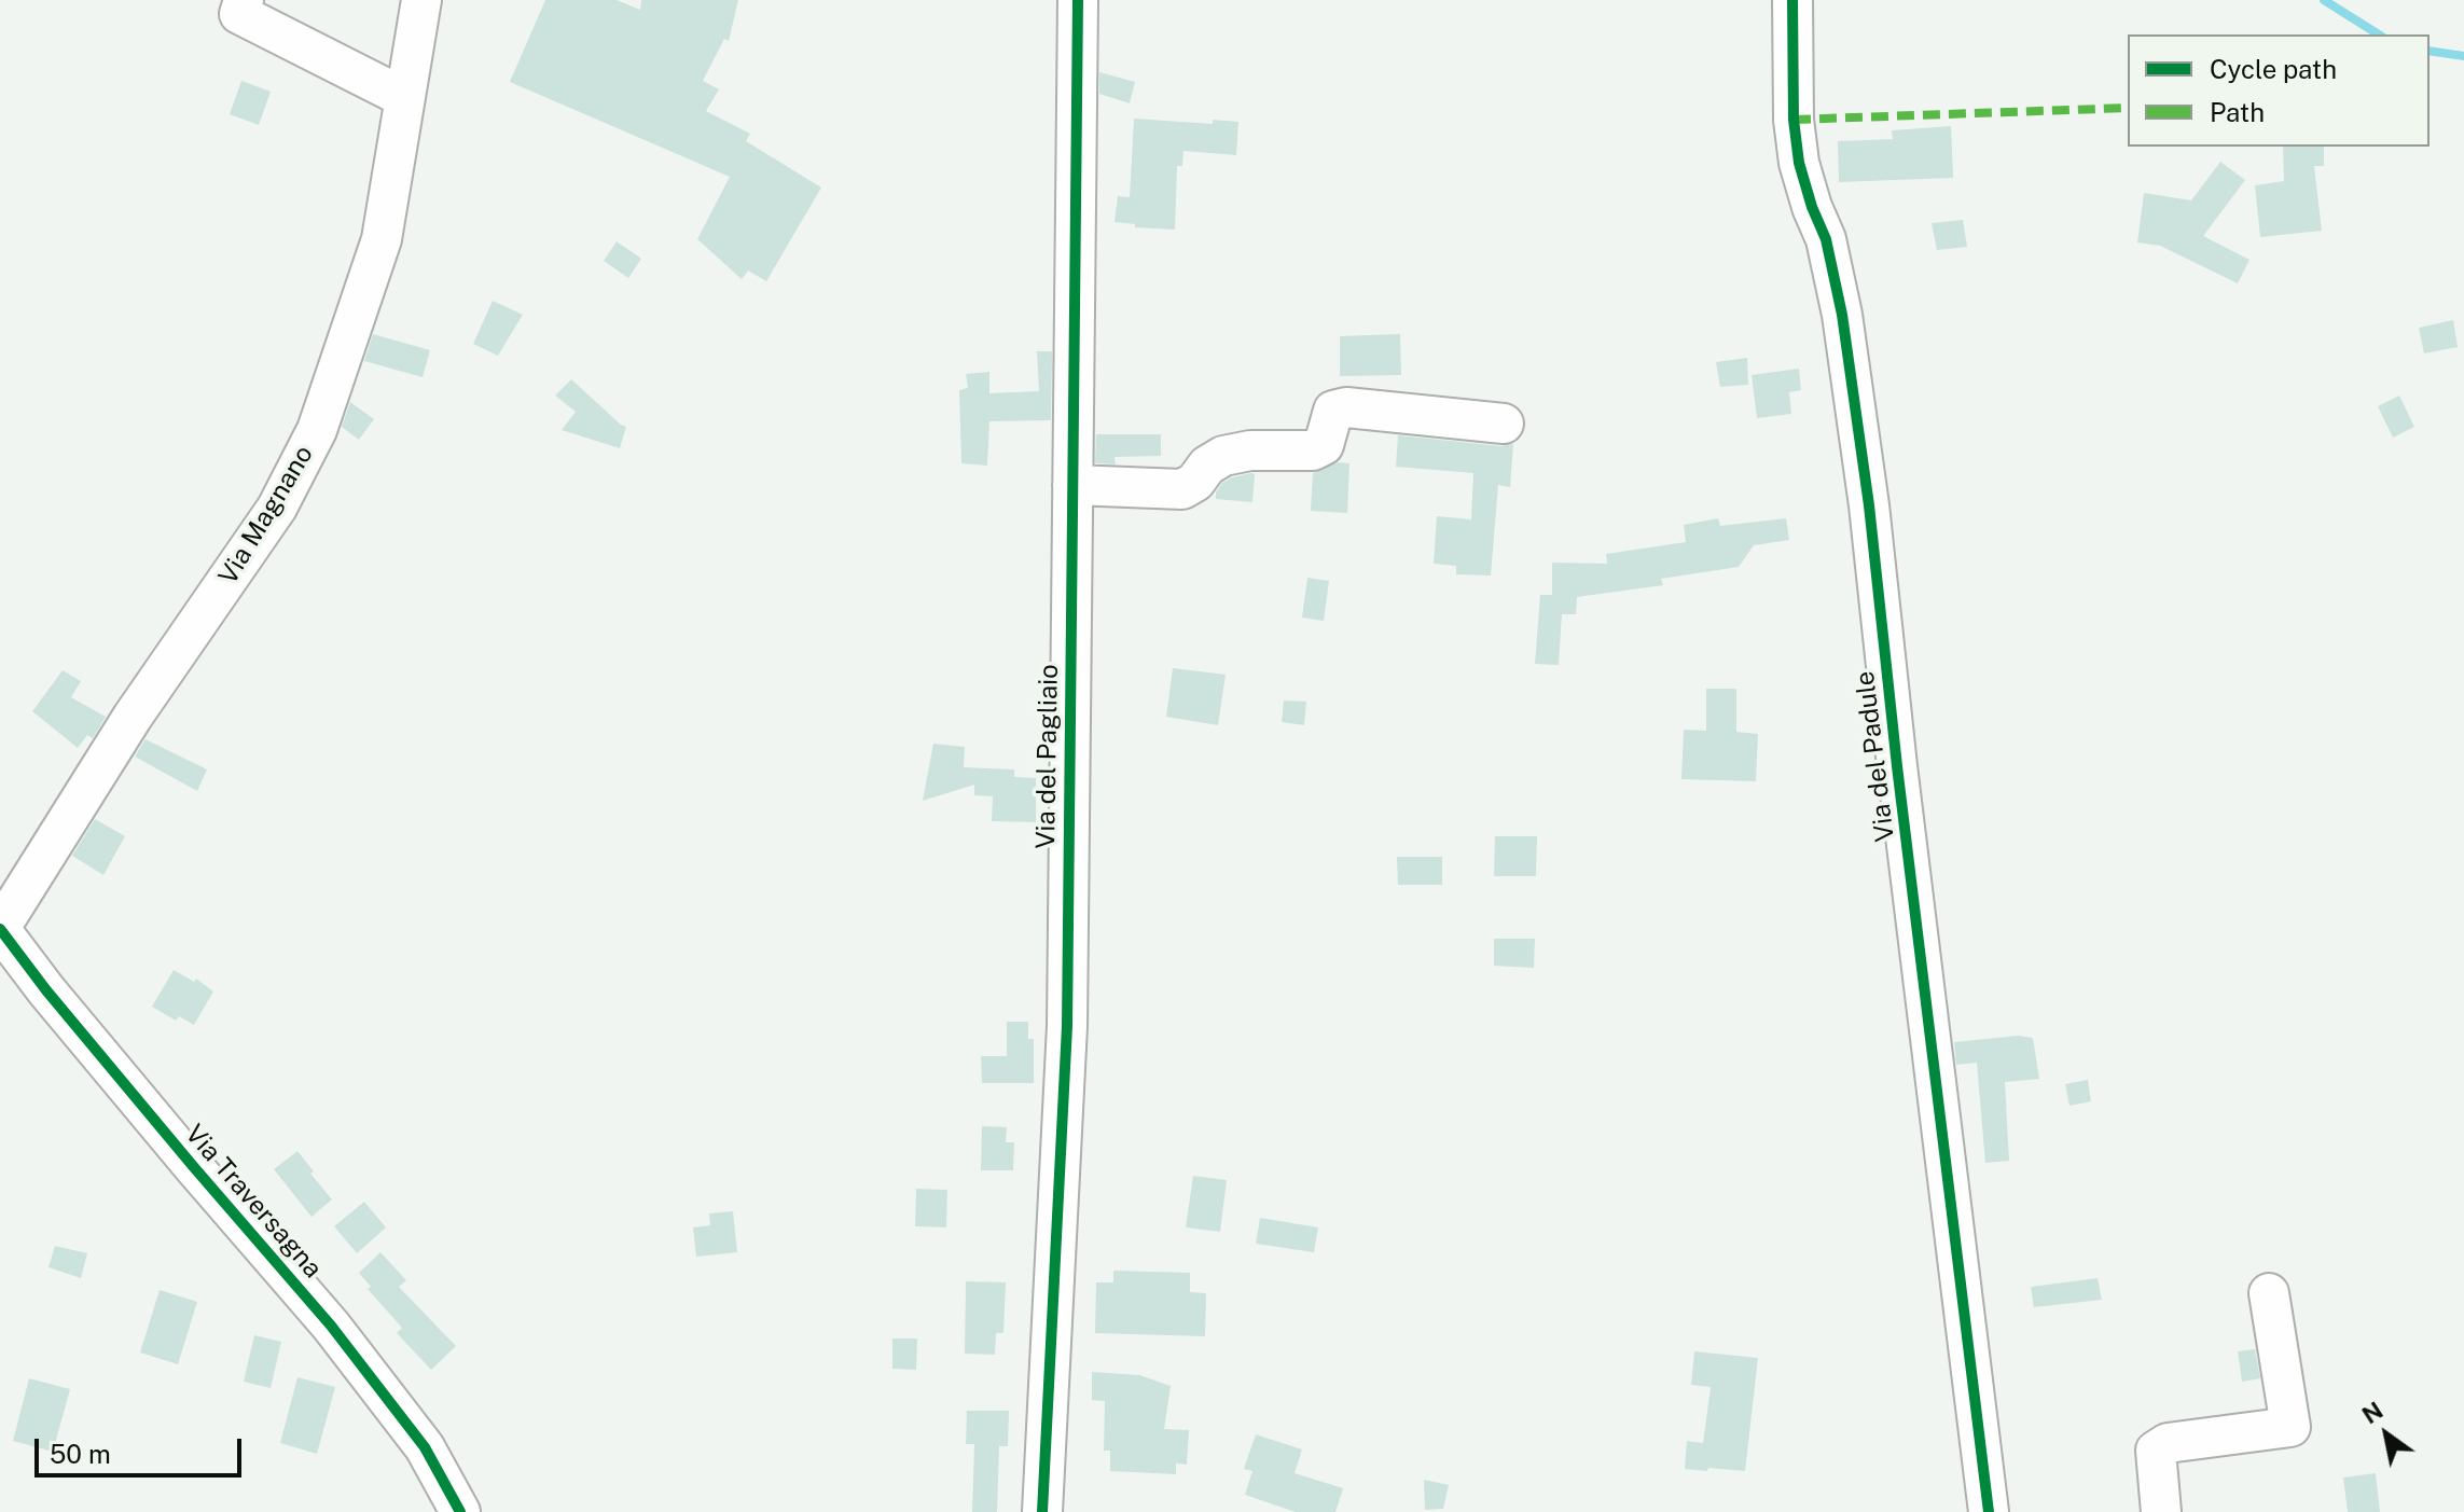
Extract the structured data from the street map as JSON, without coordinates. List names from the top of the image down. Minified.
{"streets":{"street":["Via Magnano","Via del Pagliaio","Via del Padule","Via Traversagna"]},"crossings":[["Via Magnano","Via Traversagna"]],"legend":["Cycle path","Path"],"scale_bar":"50 m","north":"top left"}
